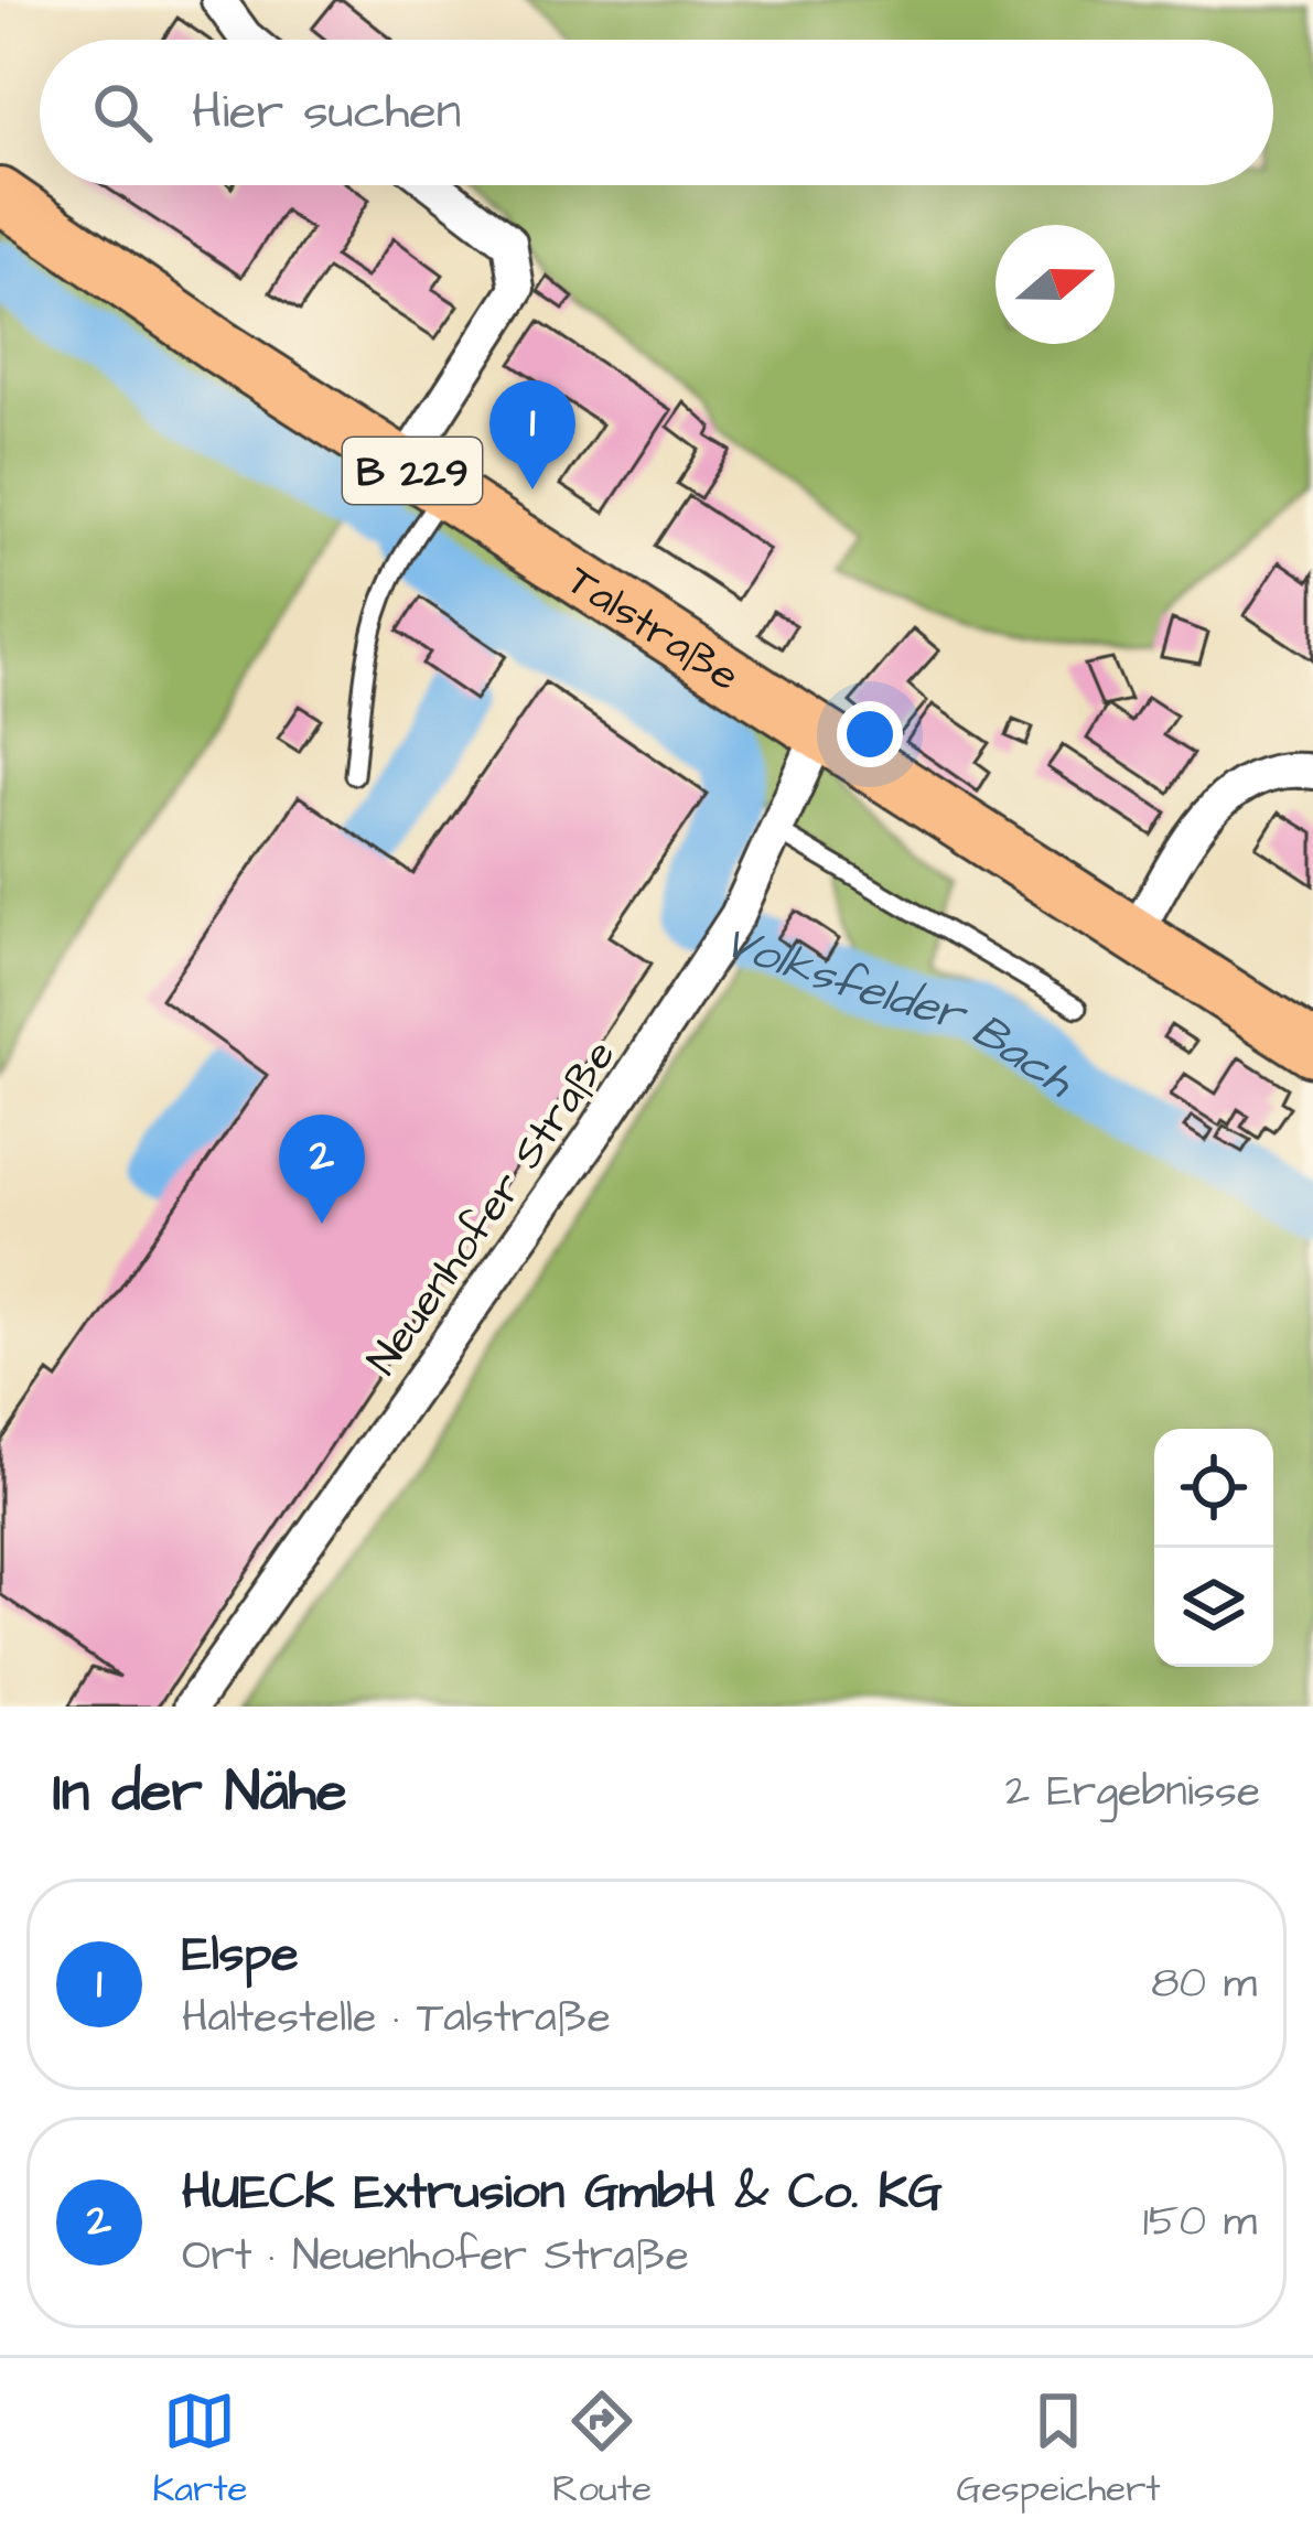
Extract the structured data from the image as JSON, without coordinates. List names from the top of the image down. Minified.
{"streets":{"main road":["B 229","Talstraße"],"street":["Neuenhofer Straße"]},"crossings":[["Talstraße","Neuenhofer Straße"]],"water":["Volksfelder Bach"],"north":"right","page":{"search":"Hier suchen","pins":["1","2"],"heading":["In der Nähe","2 Ergebnisse"],"list":[{"mark":"1","name":"Elspe","note":"Haltestelle · Talstraße","value":"80 m"},{"mark":"2","name":"HUECK Extrusion GmbH & Co. KG","note":"Ort · Neuenhofer Straße","value":"150 m"}],"nav":["Karte","Route","Gespeichert"]}}
